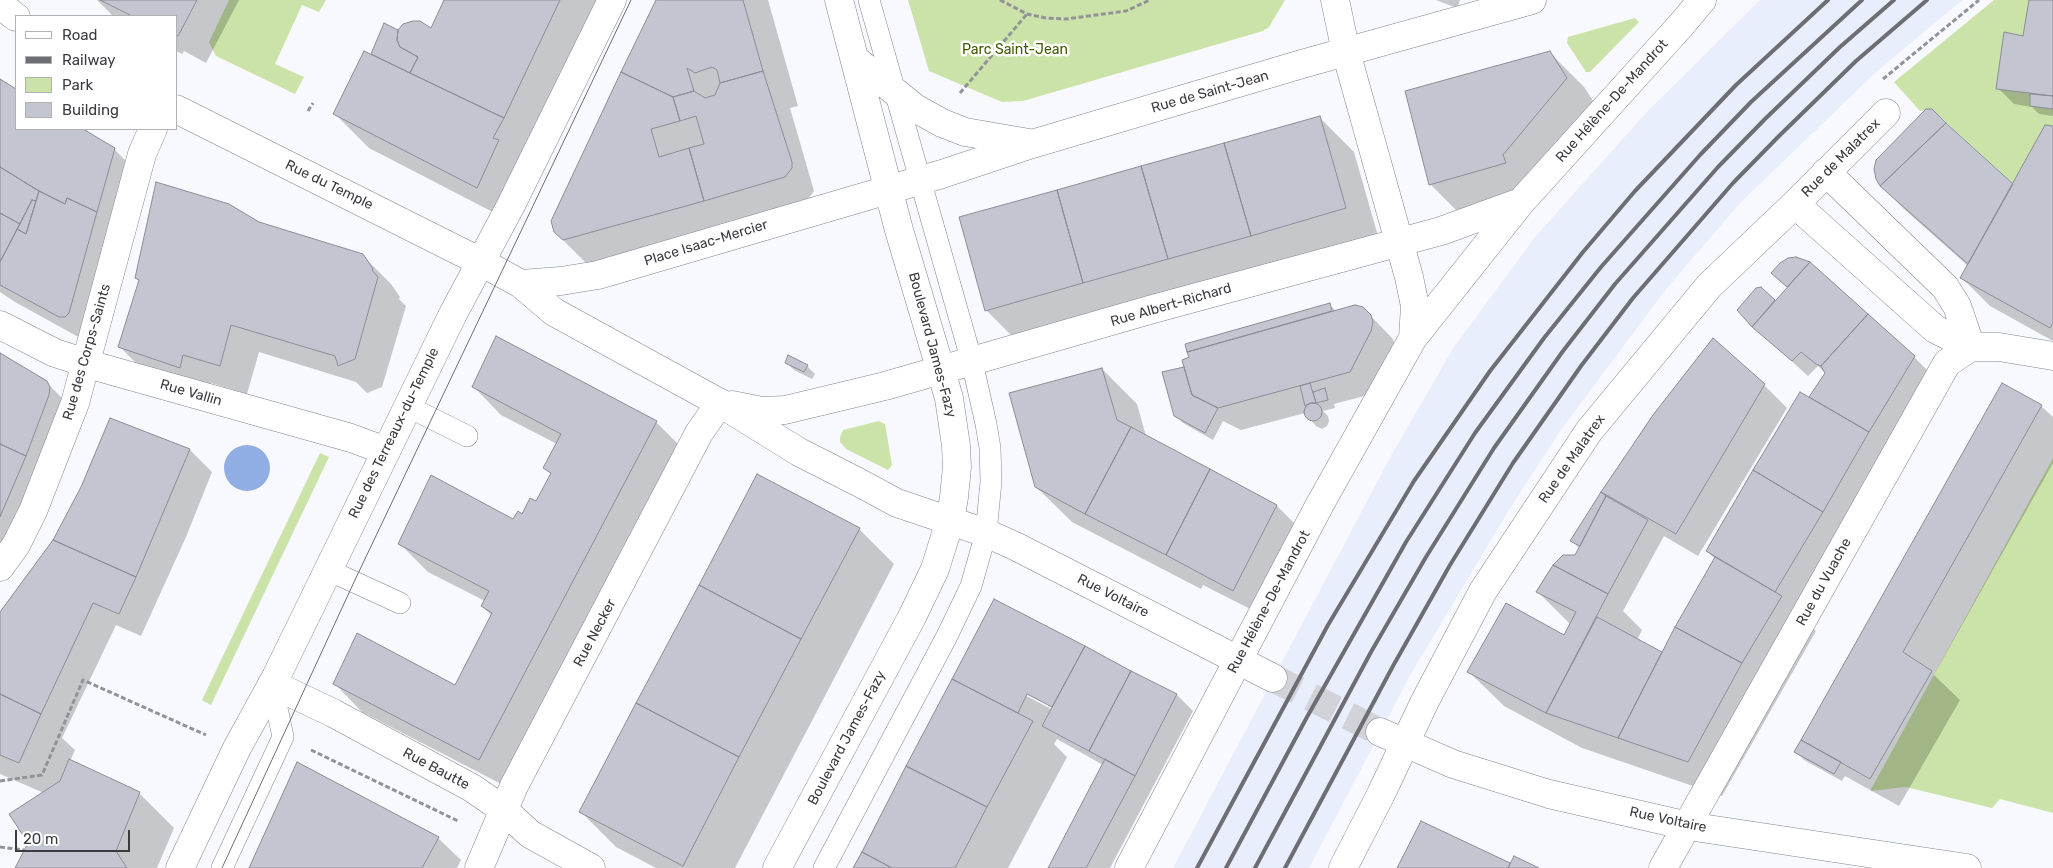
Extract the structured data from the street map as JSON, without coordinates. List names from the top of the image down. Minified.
{"streets":{"main road":["Rue de Saint-Jean","Rue Hélène-De-Mandrot","Rue de Malatrex","Rue du Temple","Place Isaac-Mercier","Rue Albert-Richard","Boulevard James-Fazy","Rue des Corps-Saints","Rue Vallin","Rue des Terreaux-du-Temple","Rue du Vuache","Rue Voltaire","Rue Necker","Rue Bautte"]},"crossings":[["Rue de Saint-Jean","Place Isaac-Mercier"],["Rue de Saint-Jean","Boulevard James-Fazy"],["Rue Hélène-De-Mandrot","Rue Albert-Richard"],["Rue Hélène-De-Mandrot","Rue Voltaire"],["Rue de Malatrex","Rue Voltaire"],["Rue du Temple","Rue des Terreaux-du-Temple"],["Place Isaac-Mercier","Boulevard James-Fazy"],["Rue Albert-Richard","Boulevard James-Fazy"],["Boulevard James-Fazy","Rue Voltaire"],["Rue des Corps-Saints","Rue Vallin"],["Rue Vallin","Rue des Terreaux-du-Temple"],["Rue des Terreaux-du-Temple","Rue Bautte"],["Rue du Vuache","Rue Voltaire"],["Rue Necker","Rue Bautte"]],"parks":["Parc Saint-Jean"],"legend":["Road","Railway","Park","Building"],"scale_bar":"20 m"}
